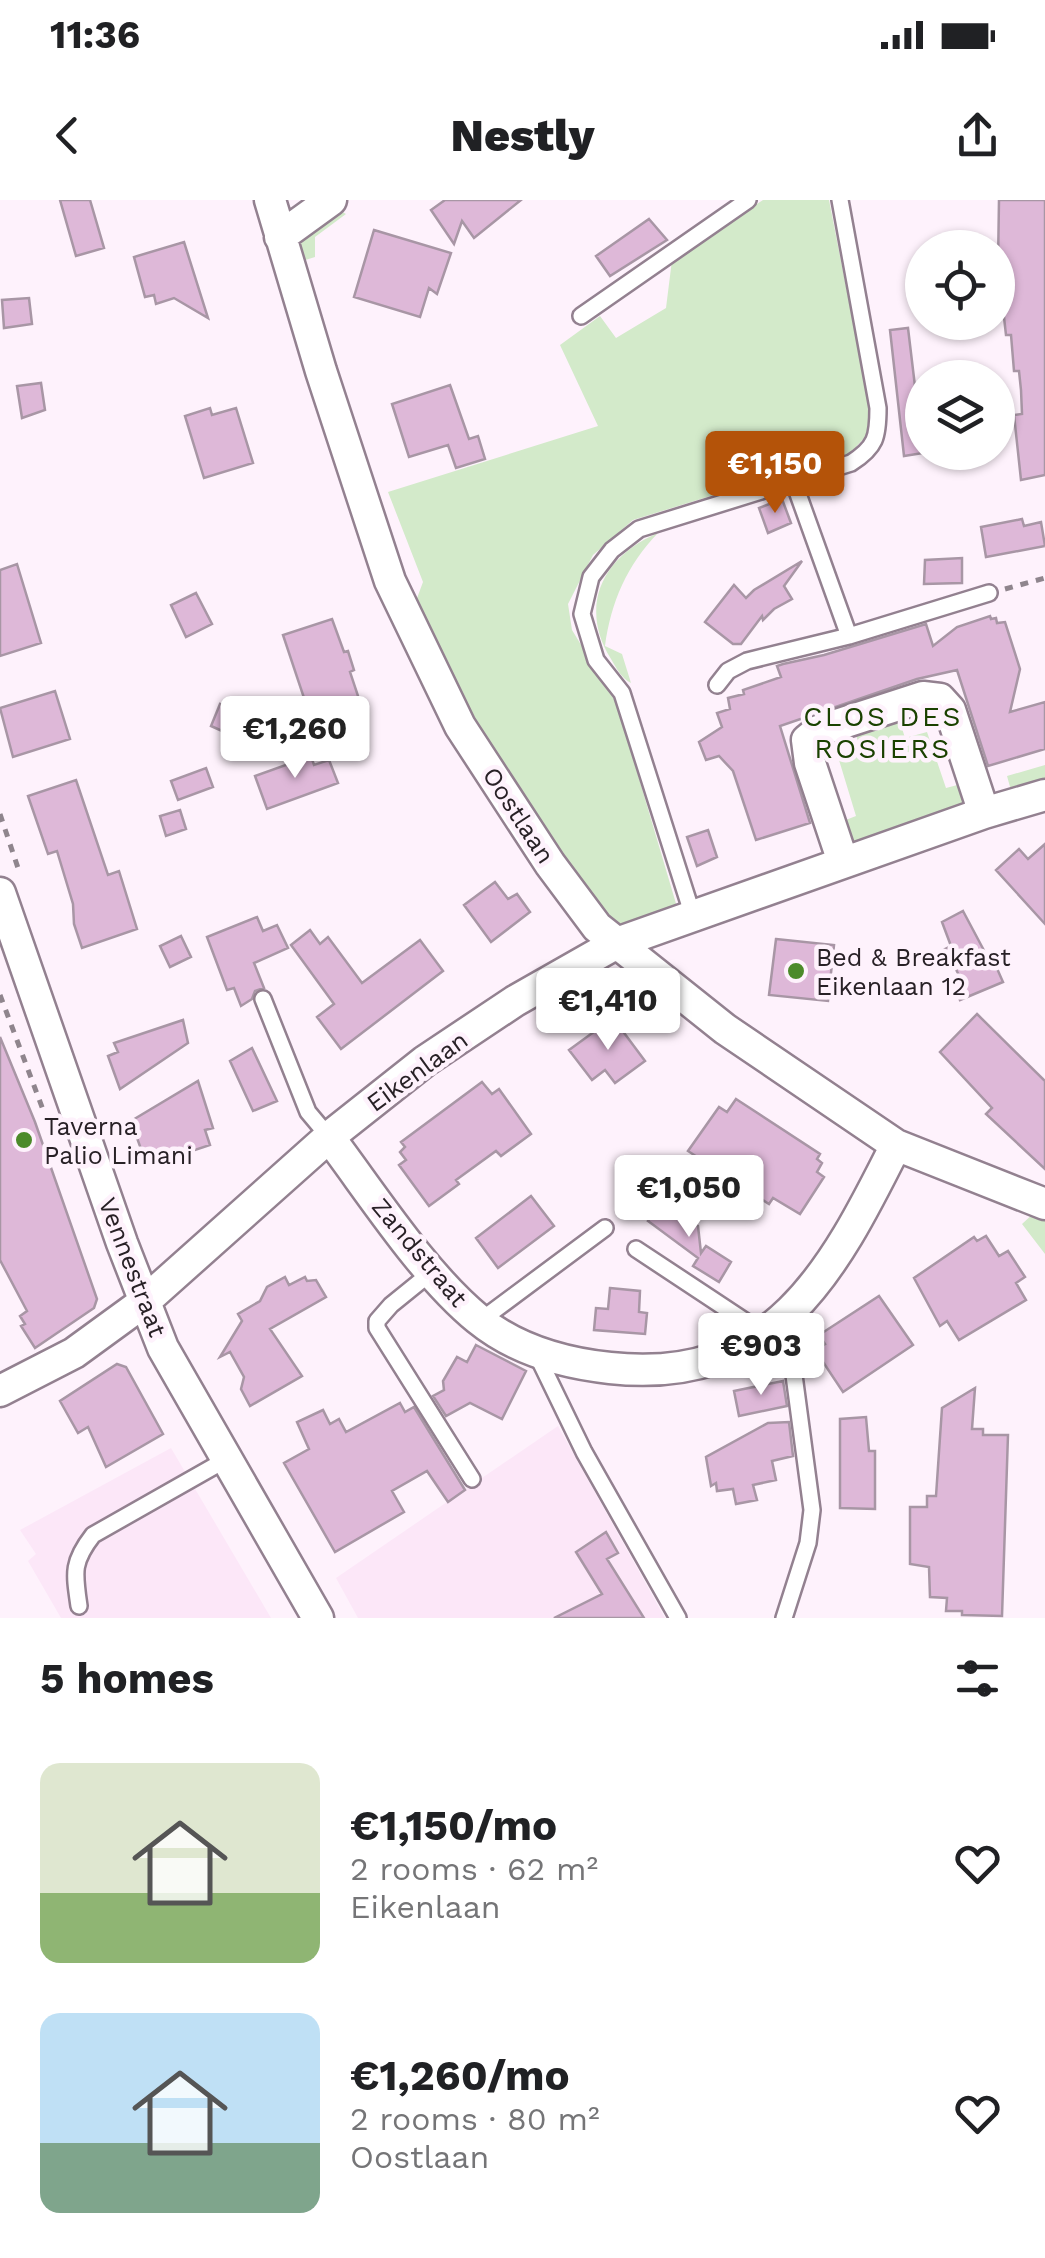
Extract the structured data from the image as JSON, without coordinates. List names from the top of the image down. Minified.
{"streets":{"street":["Oostlaan","Eikenlaan","Zandstraat","Vennestraat"]},"crossings":[["Oostlaan","Eikenlaan"],["Oostlaan","Zandstraat"],["Eikenlaan","Zandstraat"],["Eikenlaan","Vennestraat"]],"districts":["CLOS DES ROSIERS"],"places":["Bed & Breakfast Eikenlaan 12","Taverna Palio Limani"],"page":{"status":"11:36","header":"Nestly","price":["€1,150","€1,260","€1,410","€1,050","€903"],"heading":"5 homes","list":[{"name":"€1,150/mo","note":"2 rooms · 62 m² · Eikenlaan"},{"name":"€1,260/mo","note":"2 rooms · 80 m² · Oostlaan"}]}}
